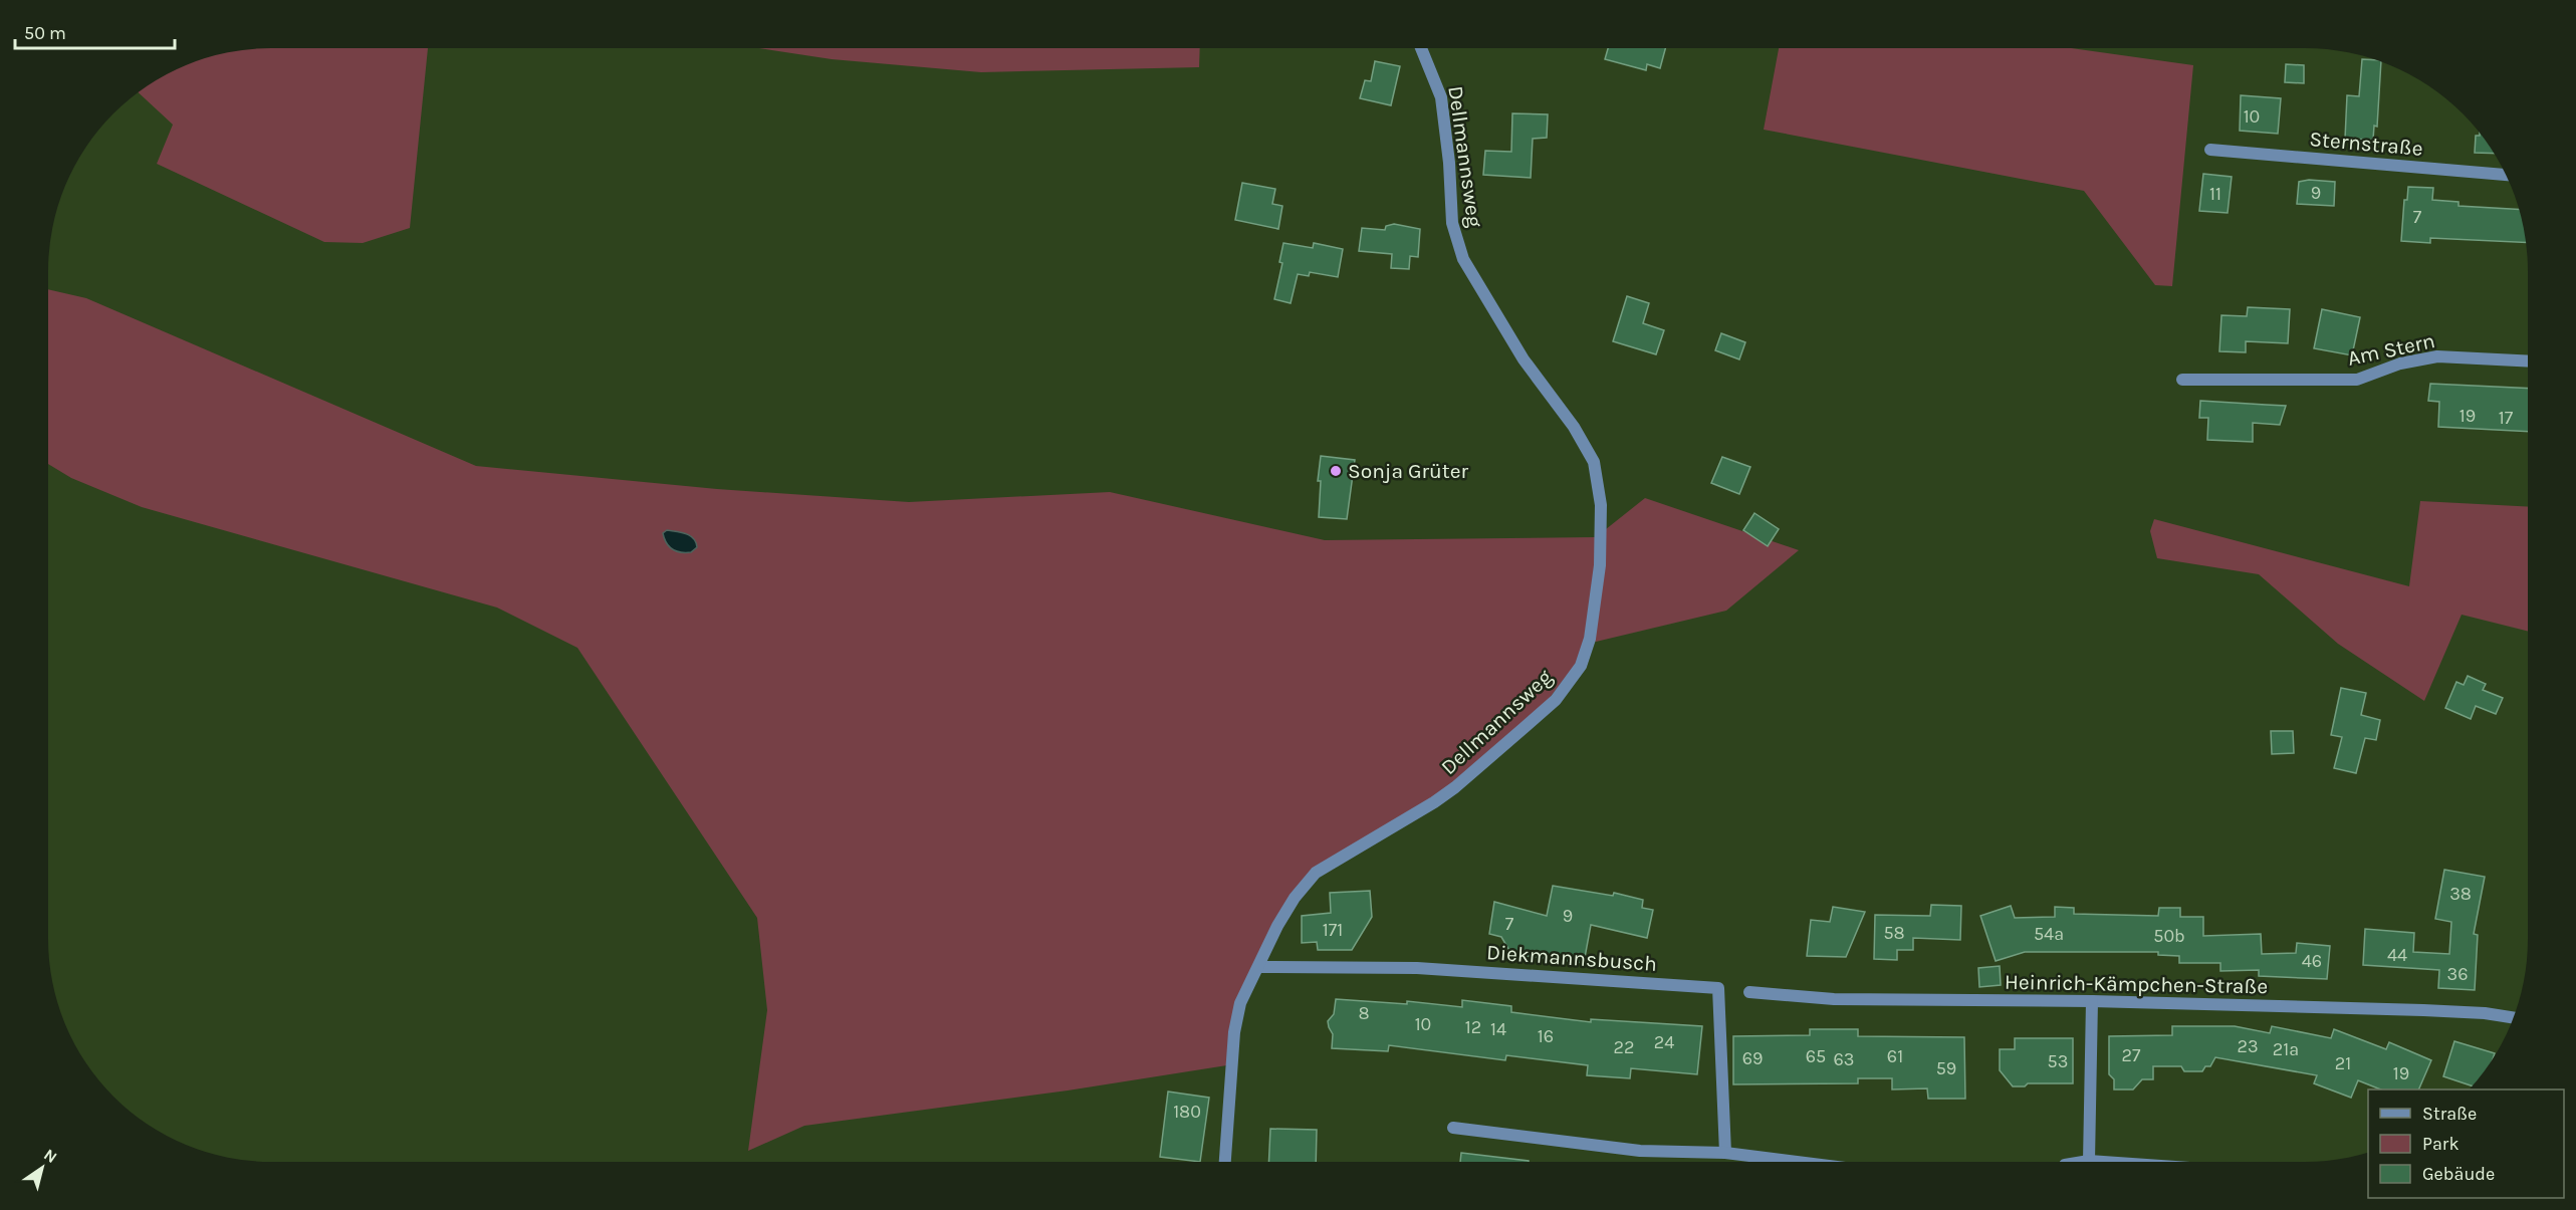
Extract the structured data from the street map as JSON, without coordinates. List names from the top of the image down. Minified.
{"streets":{"street":["Sternstraße","Dellmannsweg","Am Stern","Diekmannsbusch","Heinrich-Kämpchen-Straße"]},"crossings":[["Dellmannsweg","Diekmannsbusch"]],"places":["Sonja Grüter"],"house_numbers":["10","9","11","7","19","17","38","9","7","171","58","54a","50b","44","46","36","8","10","12","14","16","24","23","22","21a","27","65","61","69","63","53","21","59","19","180"],"legend":["Straße","Park","Gebäude"],"scale_bar":"50 m","north":"top right"}
